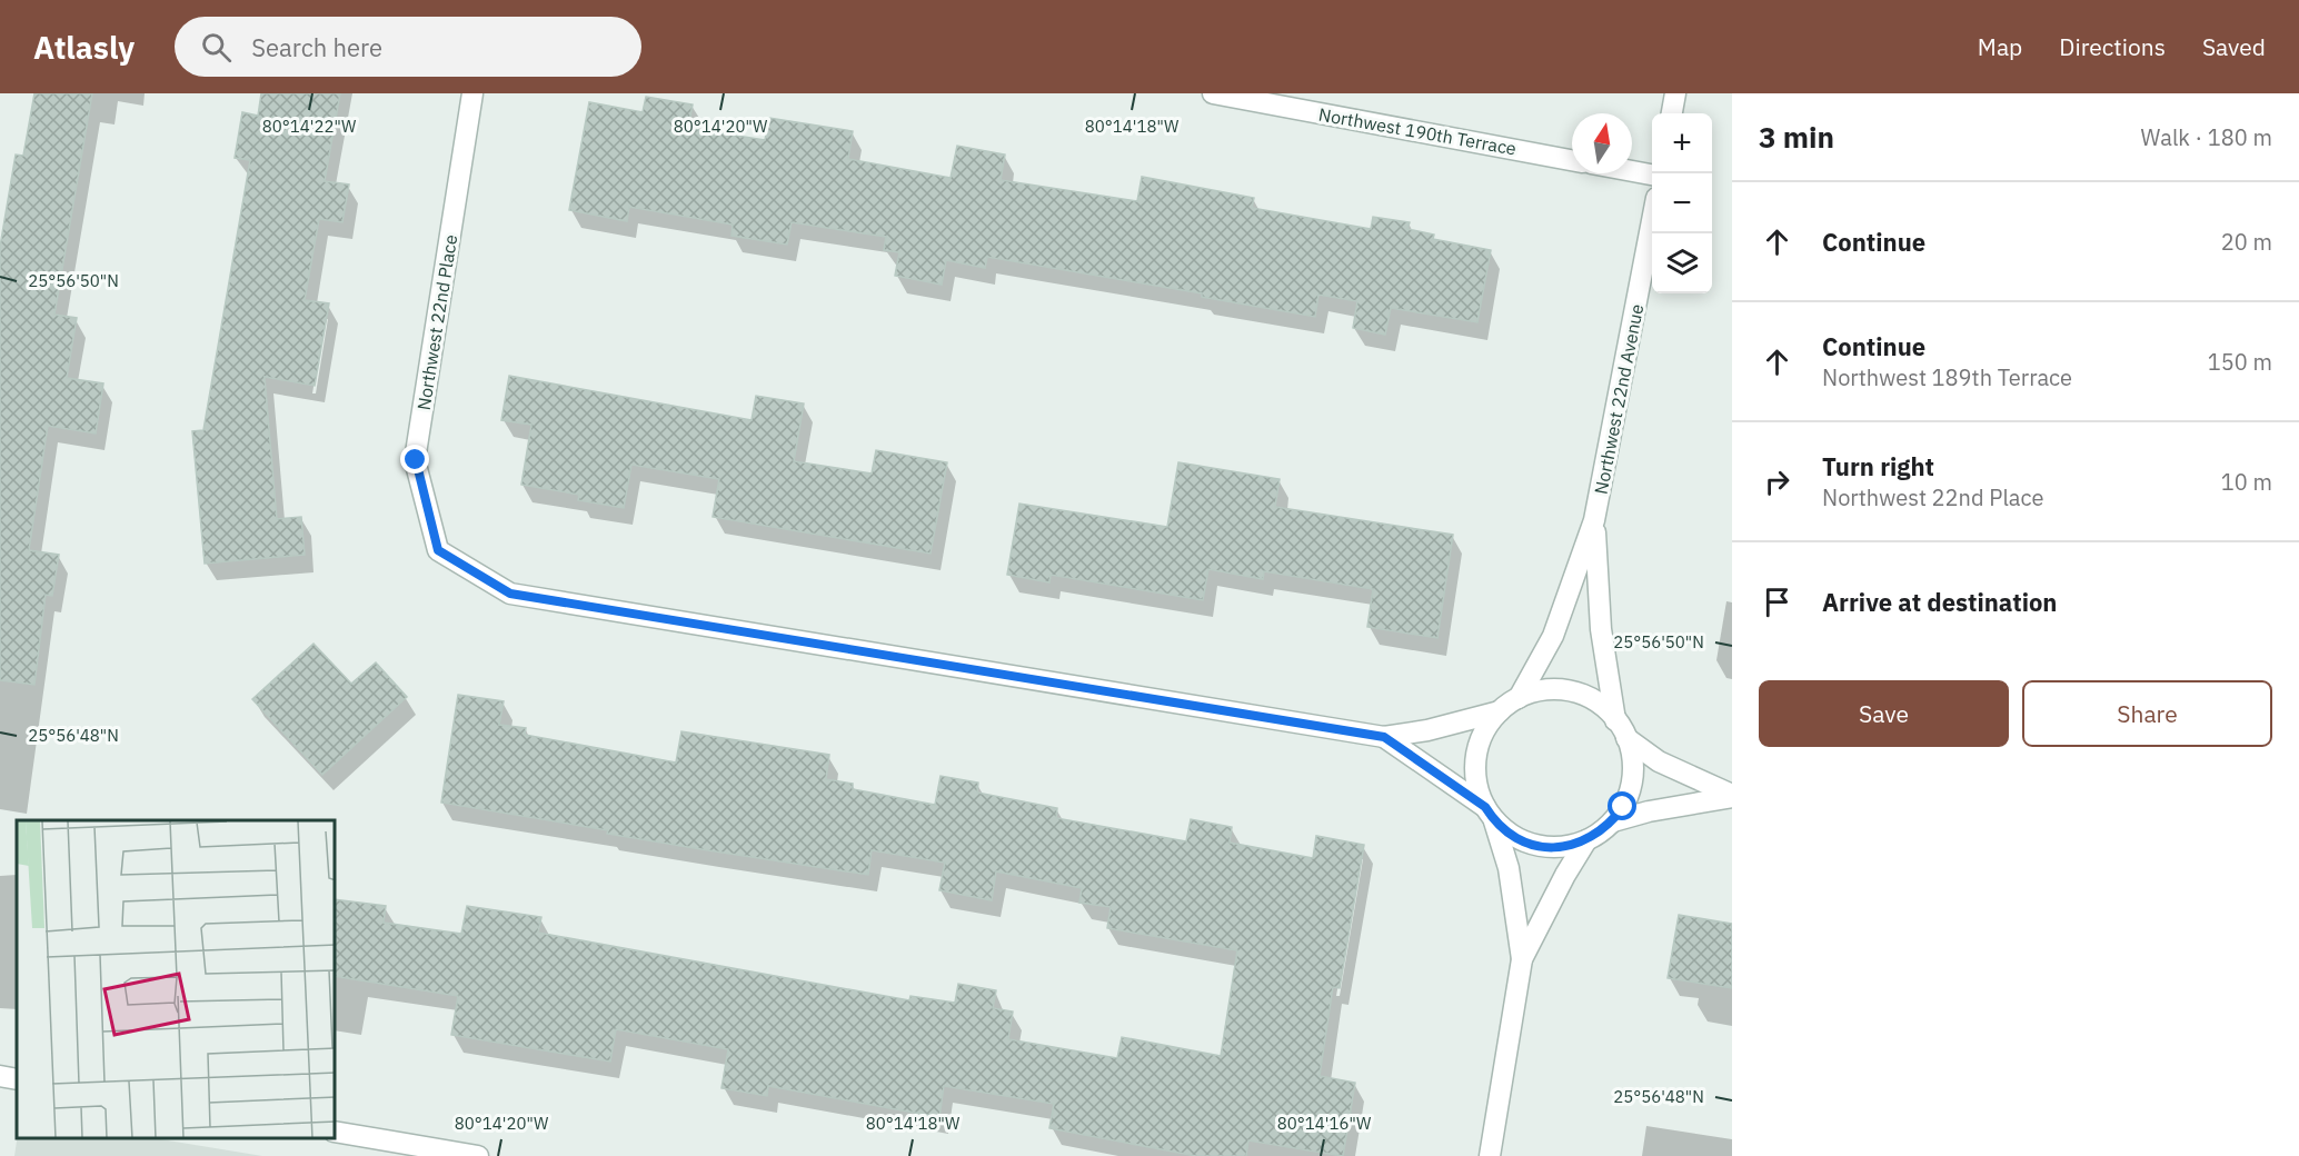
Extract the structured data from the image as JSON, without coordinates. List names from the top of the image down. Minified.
{"streets":{"street":["Northwest 190th Terrace","Northwest 22nd Place","Northwest 22nd Avenue"]},"north":"top","page":{"header":"Atlasly","search":"Search here","nav":["Map","Directions","Saved"],"heading":["3 min","Walk · 180 m"],"map_buttons":["+","−"],"list":[["Continue","20 m"],["Continue","Northwest 189th Terrace","150 m"],["Turn right","Northwest 22nd Place","10 m"],"Arrive at destination"],"buttons":["Save","Share"]},"coordinates":["80°14'22\"W","80°14'20\"W","80°14'18\"W","25°56'50\"N","25°56'48\"N","80°14'16\"W"]}
